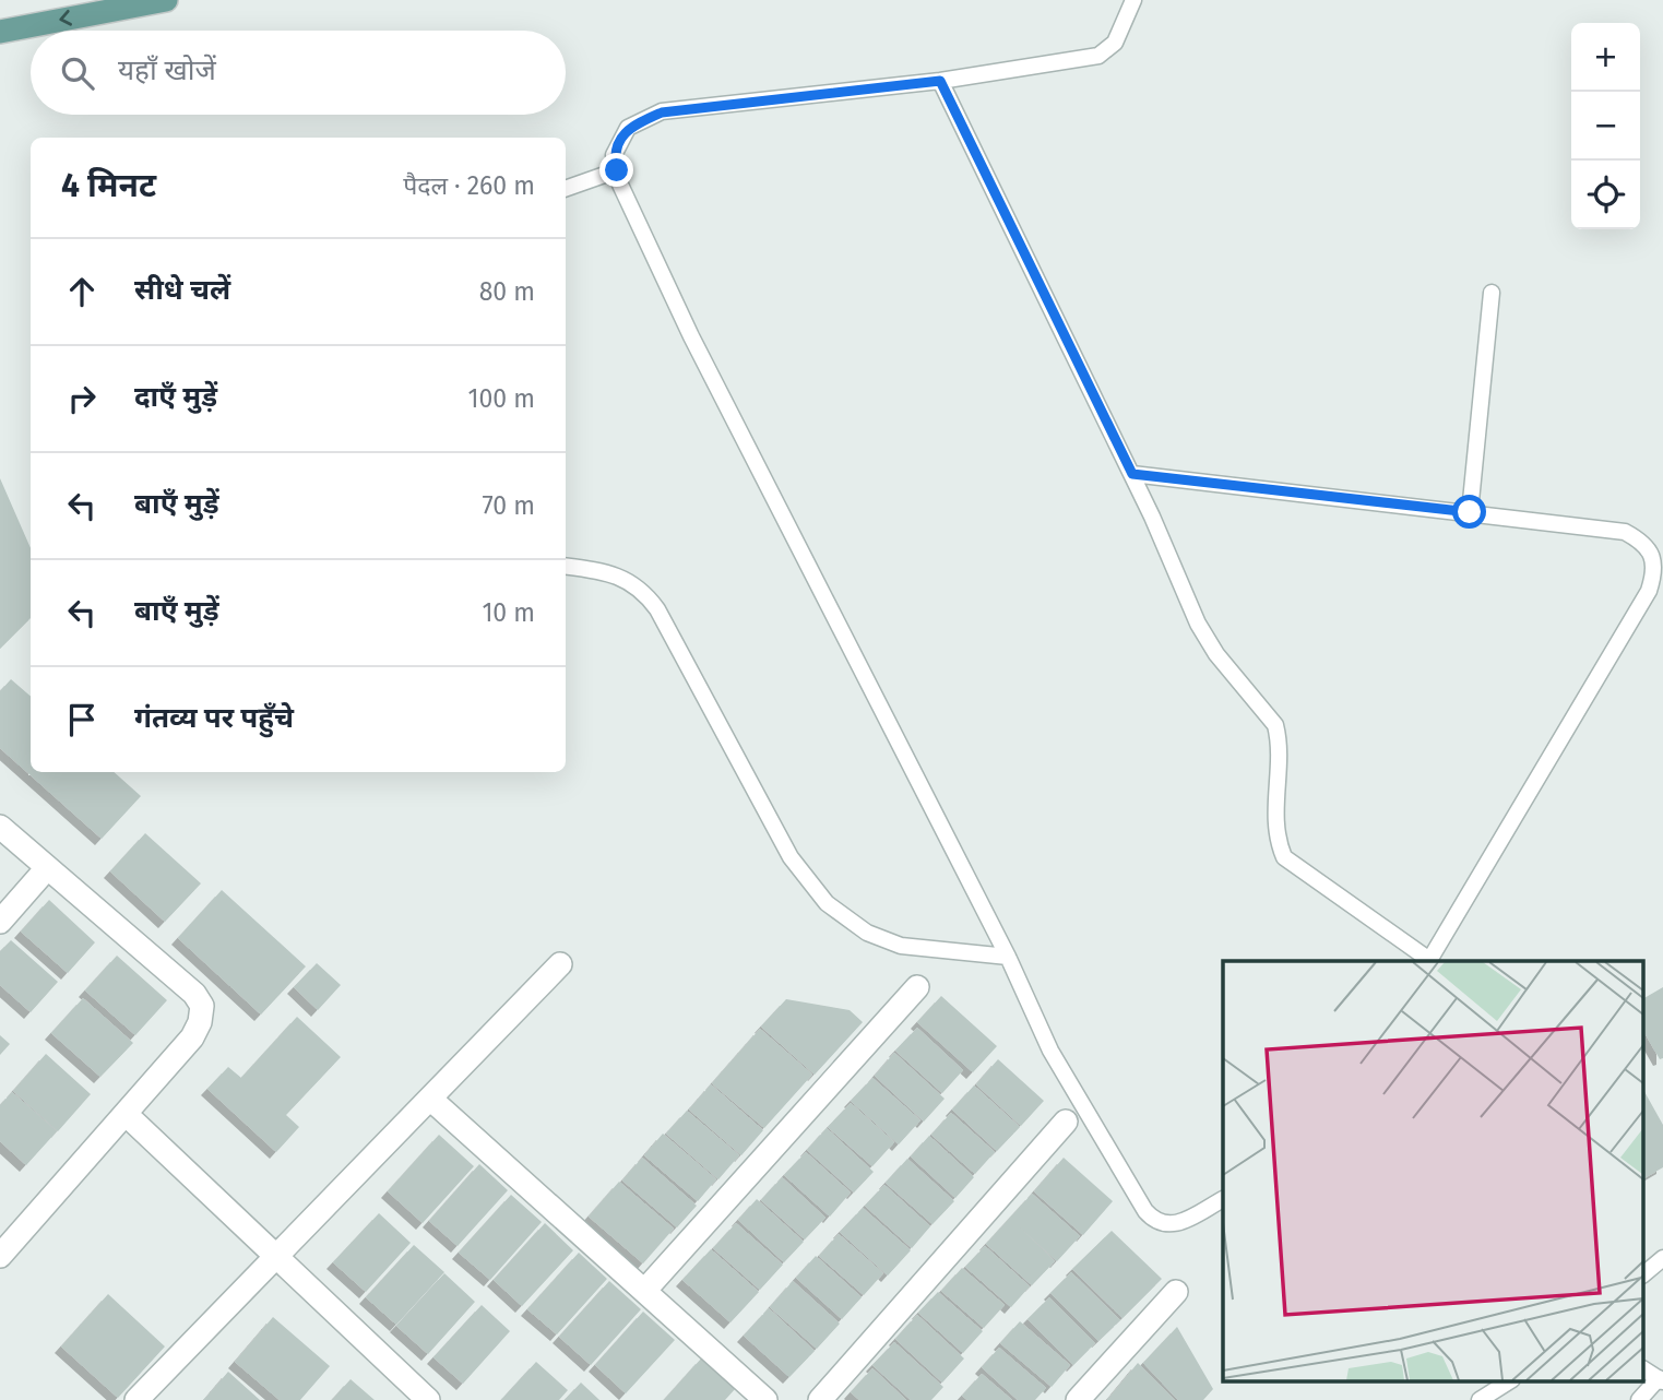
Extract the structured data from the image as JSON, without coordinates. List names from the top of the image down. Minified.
{"page":{"map_buttons":["+","−"],"search":"यहाँ खोजें","heading":["4 मिनट","पैदल · 260 m"],"list":[["सीधे चलें","80 m"],["दाएँ मुड़ें","100 m"],["बाएँ मुड़ें","70 m"],["बाएँ मुड़ें","10 m"],"गंतव्य पर पहुँचे"]}}
